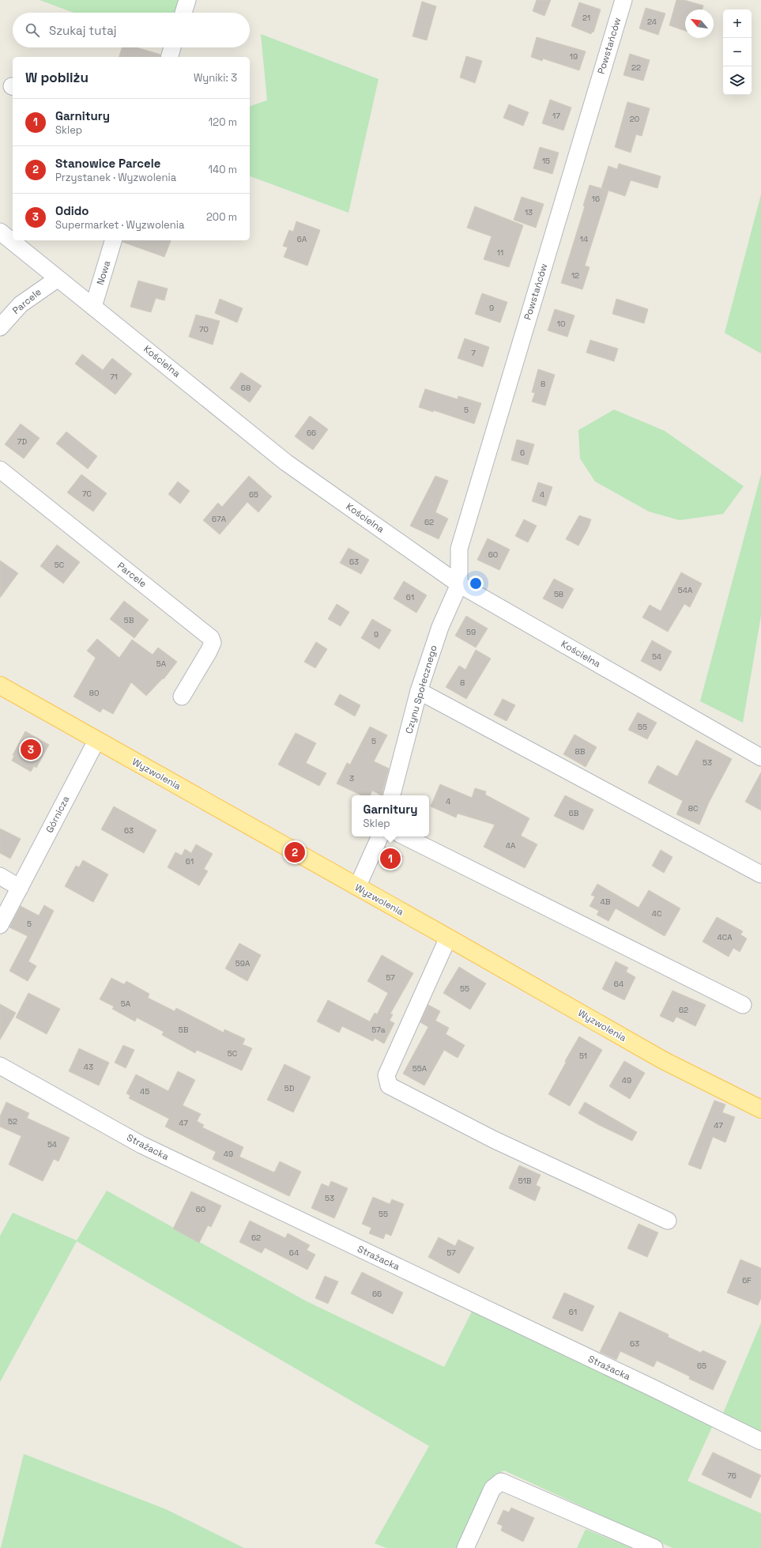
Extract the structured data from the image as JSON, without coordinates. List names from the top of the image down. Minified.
{"streets":{"main road":["Wyzwolenia"],"street":["Powstańców","Nowa","Parcele","Kościelna","Czynu Społecznego","Górnicza","Strażacka"]},"crossings":[["Powstańców","Kościelna"],["Powstańców","Czynu Społecznego"],["Nowa","Kościelna"],["Parcele","Kościelna"],["Kościelna","Czynu Społecznego"],["Wyzwolenia","Górnicza"]],"house_numbers":["21","24","19","22","17","20","15","16","13","6A","14","11","12","9","10","70","7","71","8","68","5","66","7D","6","7C","65","4","67A","62","60","63","5C","54A","58","61","5B","59","9","54","5A","8","80","55","5","8B","53","3","4","8C","6B","63","4A","61","4B","4C","5","4CA","59A","57","64","55","5A","62","5B","57a","5C","51","43","55A","49","5D","45","52","47","47","54","49","51B","53","60","55","62","64","57","6F","66","61","63","65","76"],"north":"top left","page":{"map_buttons":["+","−"],"search":"Szukaj tutaj","heading":["W pobliżu","Wyniki: 3"],"list":[{"mark":"1","name":"Garnitury","note":"Sklep","value":"120 m"},{"mark":"2","name":"Stanowice Parcele","note":"Przystanek · Wyzwolenia","value":"140 m"},{"mark":"3","name":"Odido","note":"Supermarket · Wyzwolenia","value":"200 m"}],"pins":["3","2","1"],"popup":["Garnitury","Sklep"]}}
